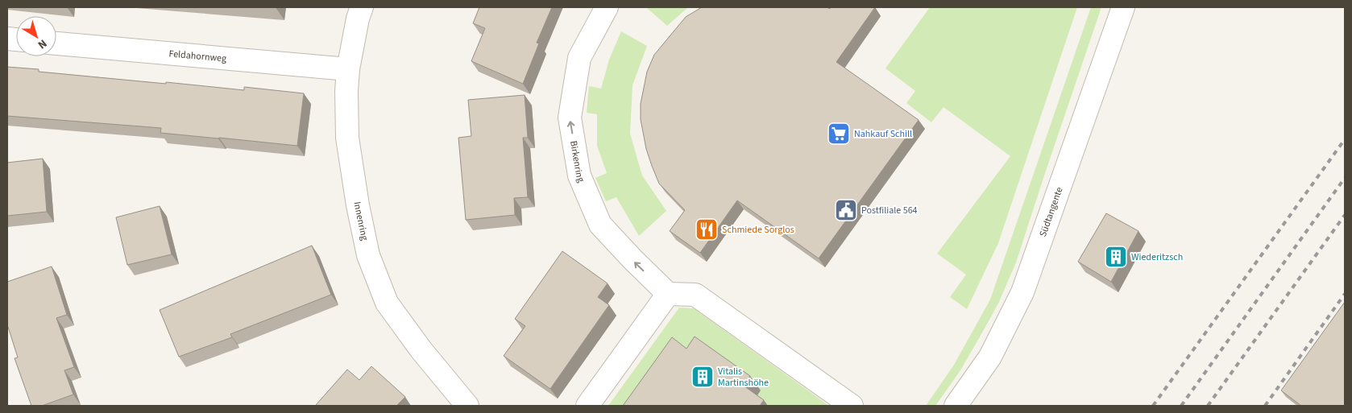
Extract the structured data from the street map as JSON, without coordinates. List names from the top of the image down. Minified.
{"streets":{"street":["Feldahornweg","Birkenring","Südtangente","Innenring"]},"crossings":[["Feldahornweg","Innenring"]],"one_way":["Birkenring"],"places":{"supermarket":["Nahkauf Schill"],"public building":["Postfiliale 564"],"restaurant":["Schmiede Sorglos"],"building":["Wiederitzsch","Vitalis Martinshöhe"]},"north":"bottom right"}
